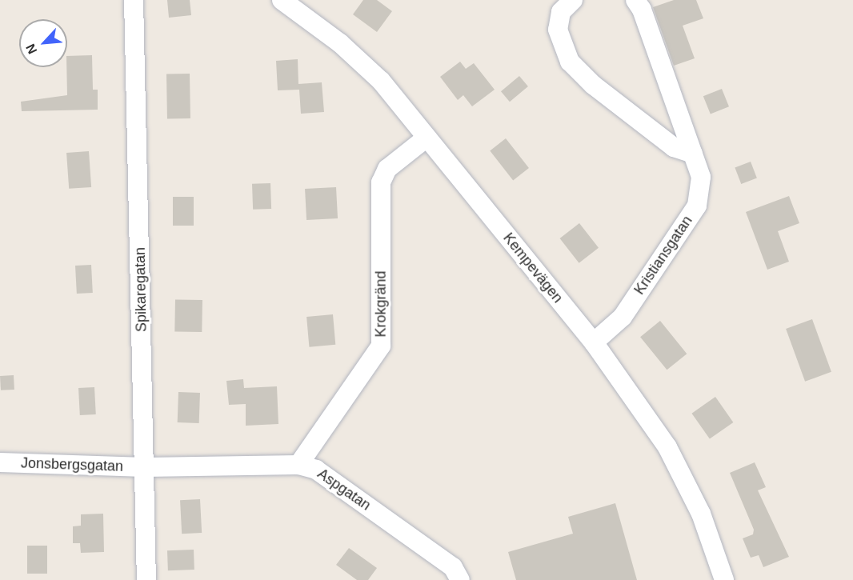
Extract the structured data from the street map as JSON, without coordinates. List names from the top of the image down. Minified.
{"streets":{"street":["Kristiansgatan","Kempevägen","Spikaregatan","Krokgränd","Jonsbergsgatan","Aspgatan"]},"crossings":[["Kristiansgatan","Kempevägen"],["Kempevägen","Krokgränd"],["Spikaregatan","Jonsbergsgatan"],["Spikaregatan","Aspgatan"],["Krokgränd","Aspgatan"],["Jonsbergsgatan","Aspgatan"]],"north":"bottom left"}
